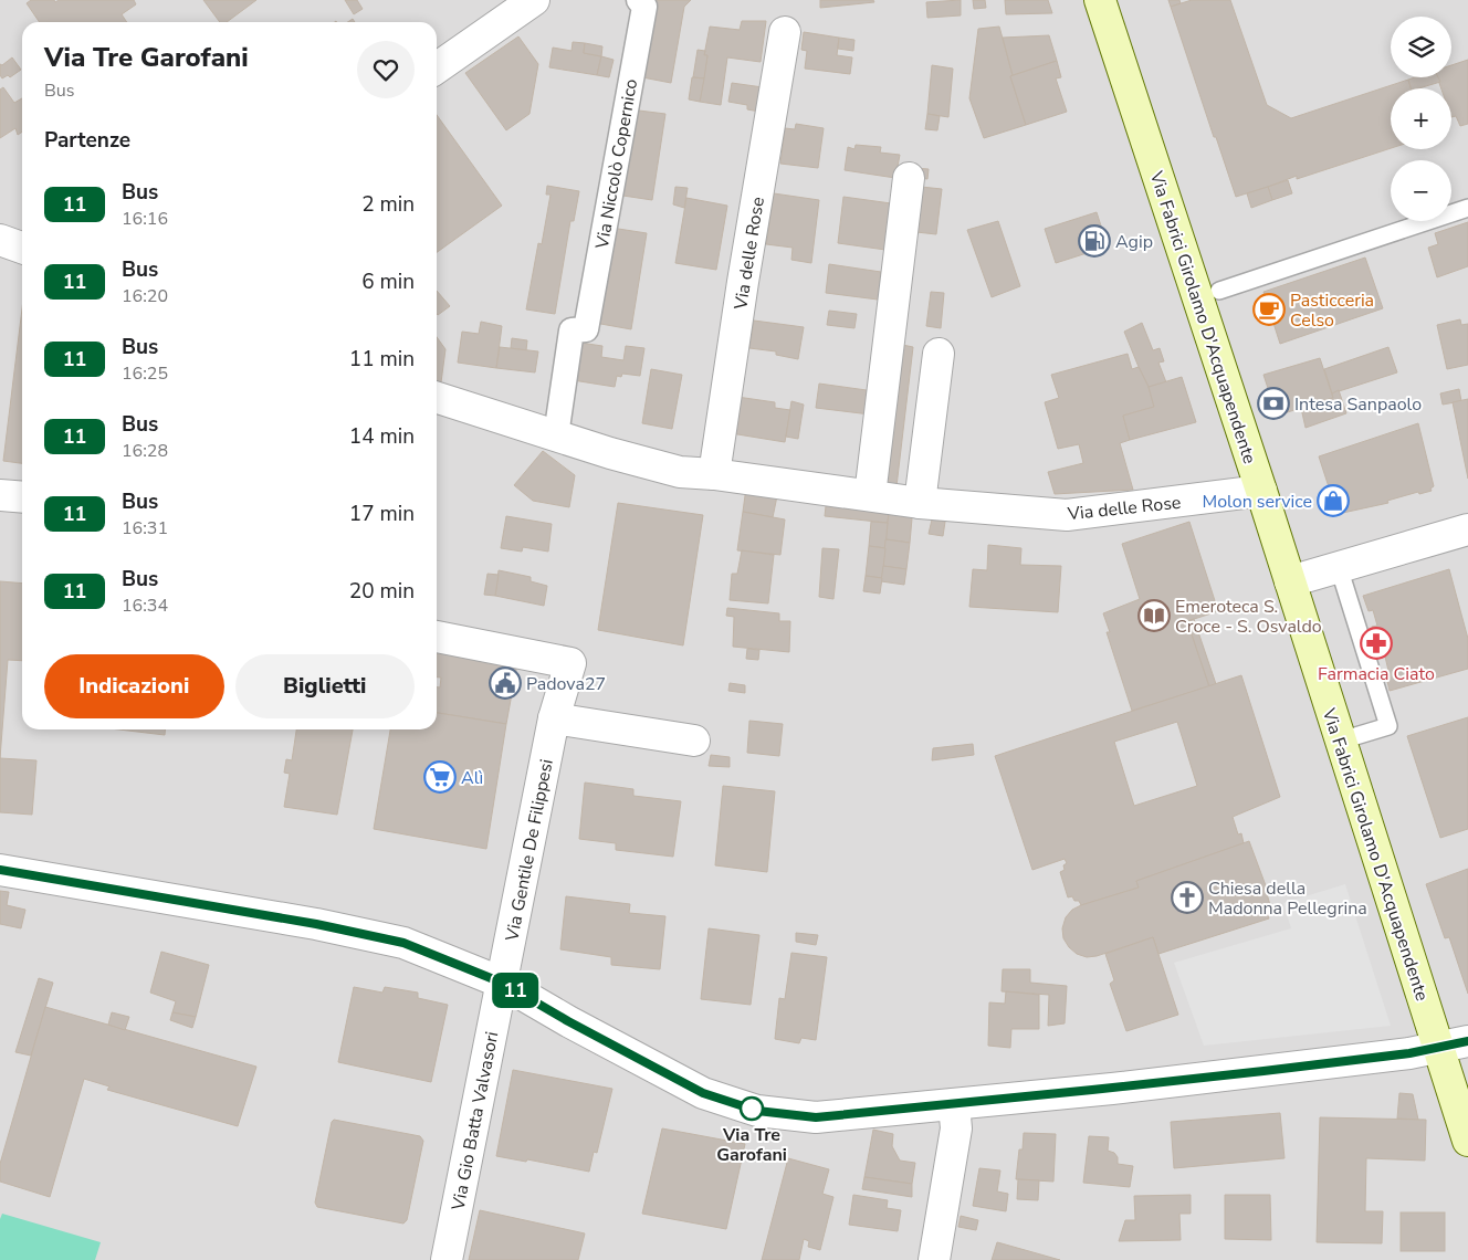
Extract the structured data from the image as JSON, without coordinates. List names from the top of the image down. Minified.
{"streets":{"main road":["Via Fabrici Girolamo D'Acquapendente"],"street":["Via Niccolò Copernico","Via delle Rose","Via Gentile De Filippesi","Via Gio Batta Valvasori"]},"crossings":[["Via Niccolò Copernico","Via delle Rose"],["Via delle Rose","Via Fabrici Girolamo D'Acquapendente"],["Via Gentile De Filippesi","Via Gio Batta Valvasori"]],"places":{"fuel station":["Agip"],"cafe":["Pasticceria Celso"],"bank":["Intesa Sanpaolo"],"shop":["Molon service"],"library":["Emeroteca S. Croce - S. Osvaldo"],"pharmacy":["Farmacia Ciato"],"public building":["Padova27"],"supermarket":["Alì"],"church":["Chiesa della Madonna Pellegrina"],"other":["Via Tre Garofani"]},"lines":["bus line 11"],"page":{"on_map":"11","map_buttons":["+","−"],"heading":[["Via Tre Garofani","Bus"],"Partenze"],"list":[{"mark":"11","name":"Bus","note":"16:16","value":"2 min"},{"mark":"11","name":"Bus","note":"16:20","value":"6 min"},{"mark":"11","name":"Bus","note":"16:25","value":"11 min"},{"mark":"11","name":"Bus","note":"16:28","value":"14 min"},{"mark":"11","name":"Bus","note":"16:31","value":"17 min"},{"mark":"11","name":"Bus","note":"16:34","value":"20 min"}],"buttons":["Indicazioni","Biglietti"]}}
